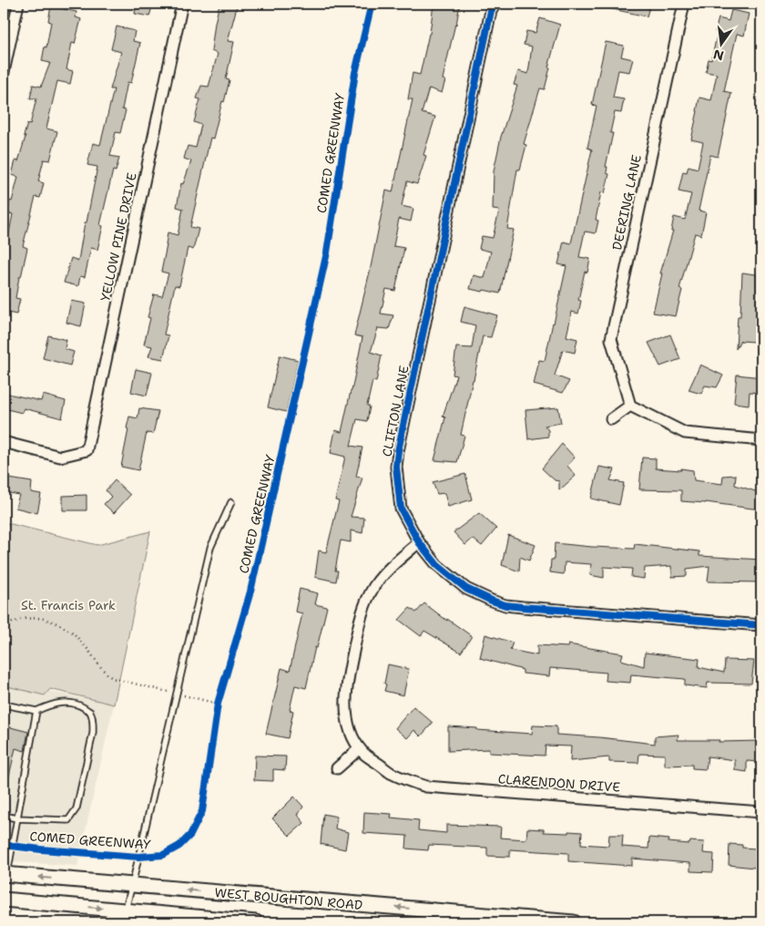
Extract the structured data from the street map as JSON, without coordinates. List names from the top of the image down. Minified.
{"streets":{"main road":["WEST BOUGHTON ROAD"],"street":["DEERING LANE","YELLOW PINE DRIVE","CLIFTON LANE","CLARENDON DRIVE"],"cycle path":["COMED GREENWAY"]},"parks":["St. Francis Park"],"north":"bottom"}
